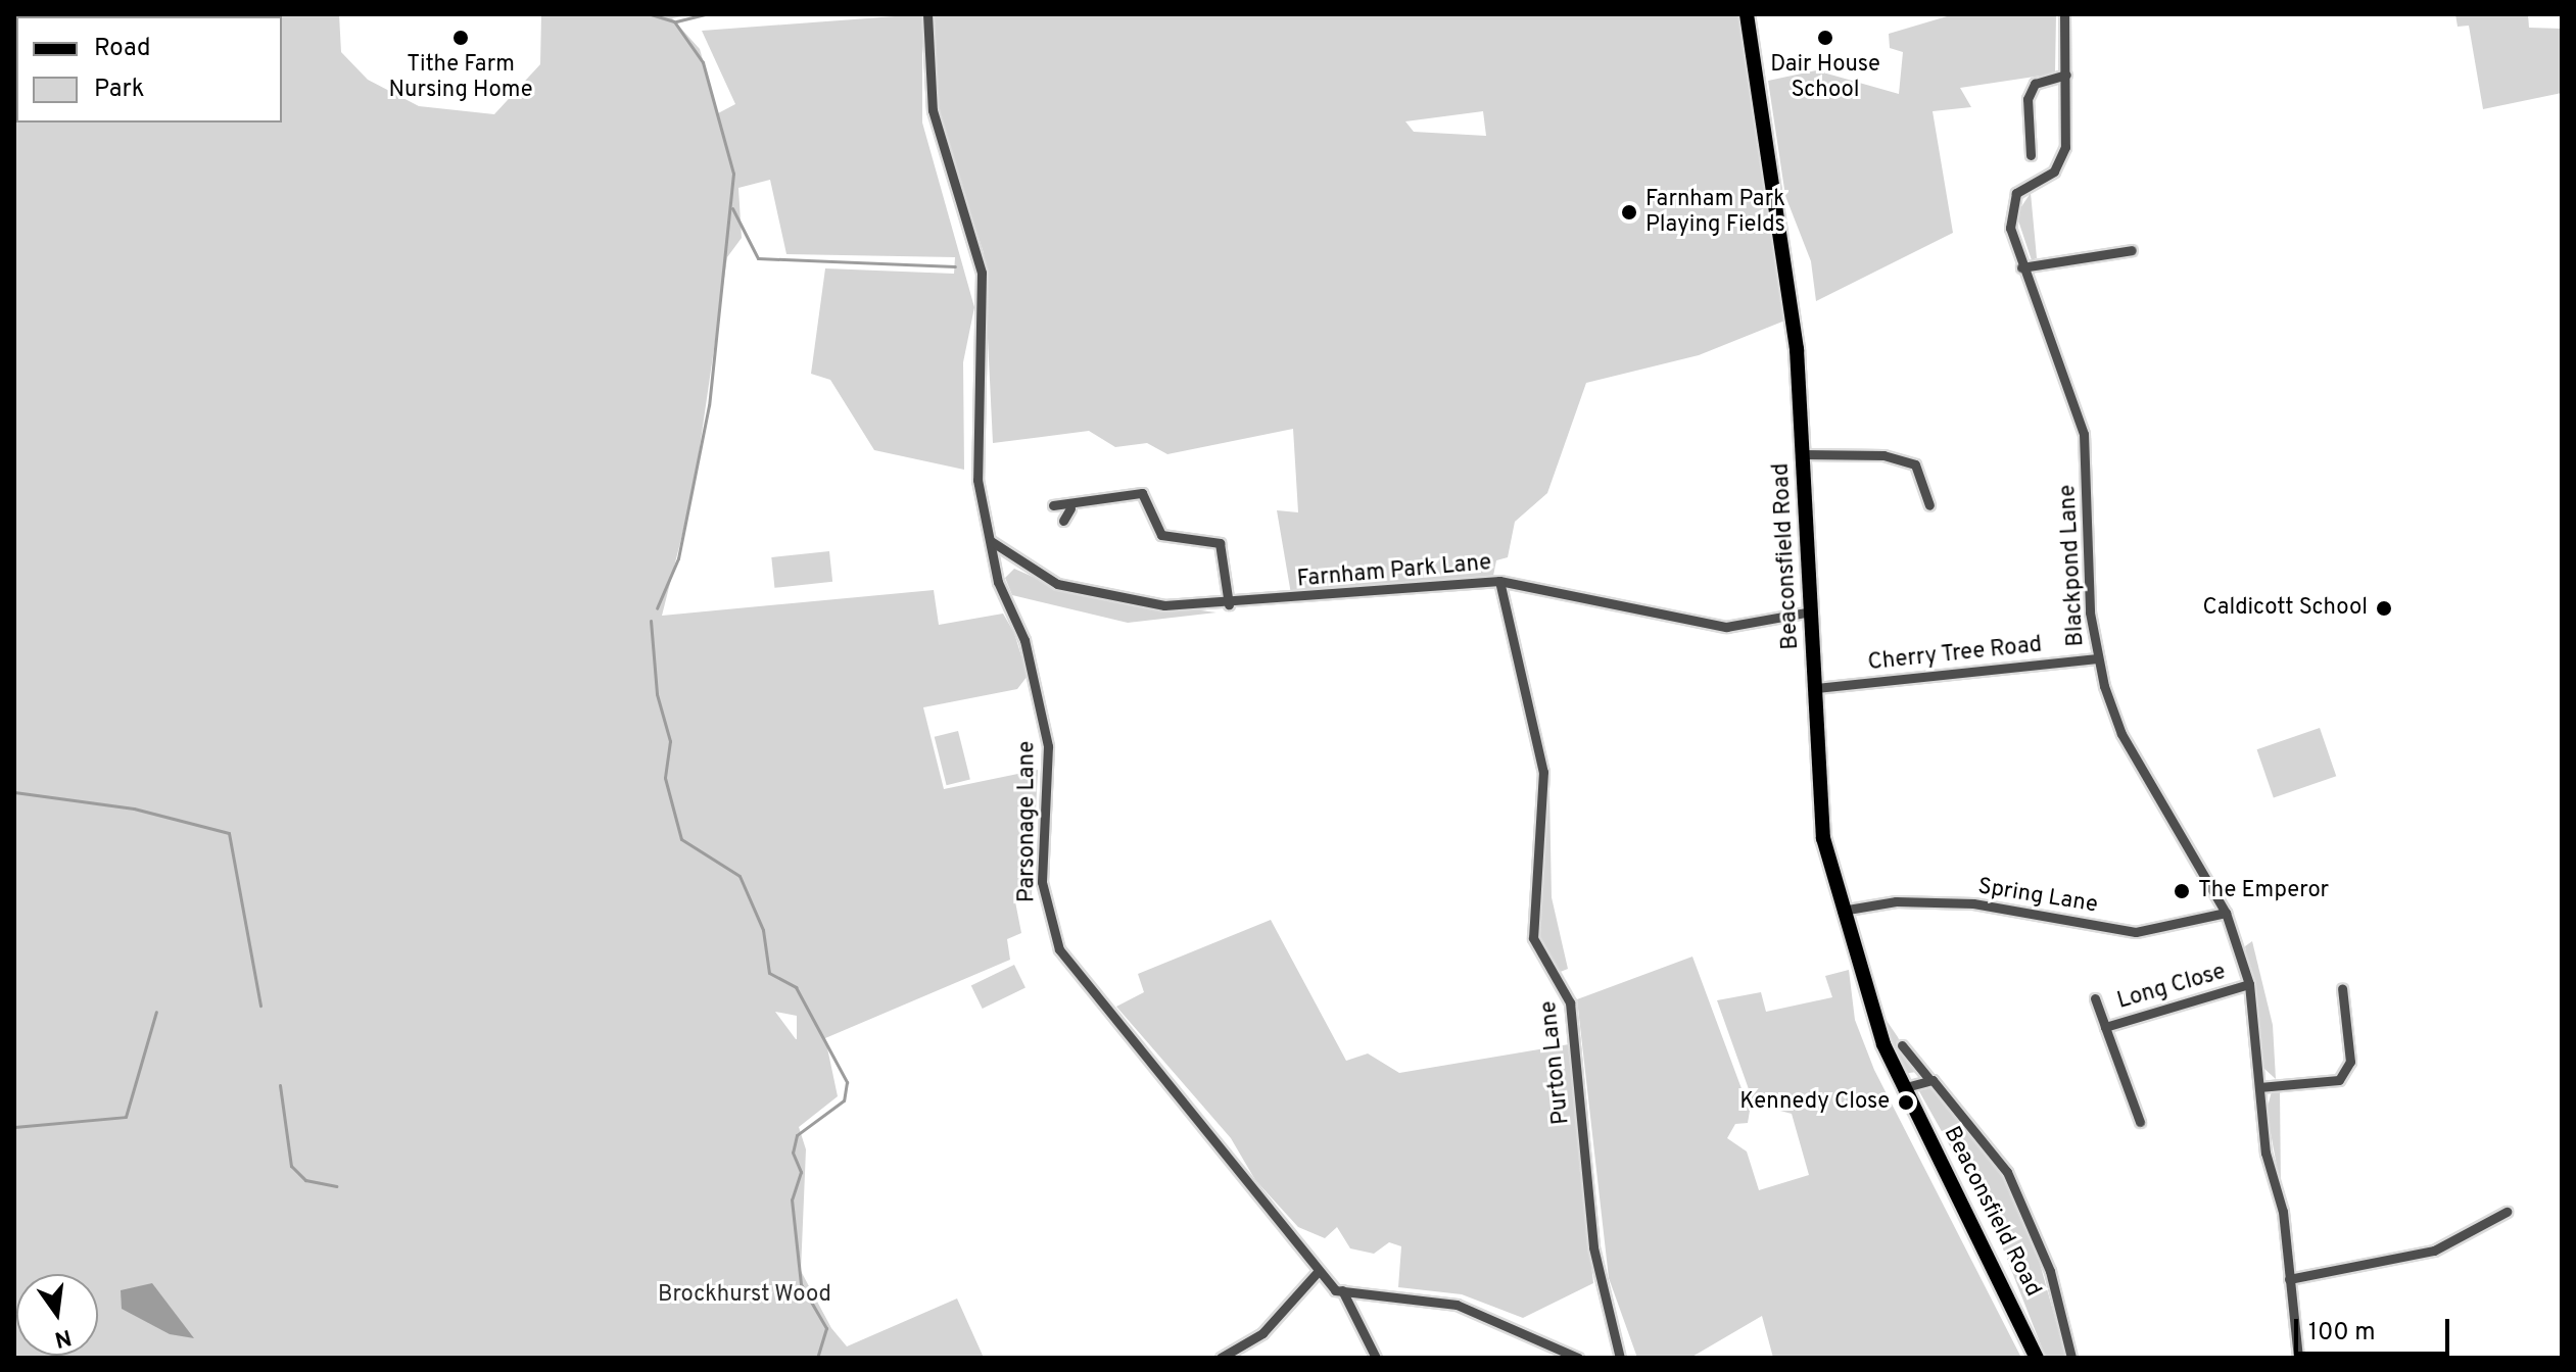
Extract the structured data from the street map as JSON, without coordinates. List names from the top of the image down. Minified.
{"streets":{"main road":["Beaconsfield Road"],"street":["Blackpond Lane","Farnham Park Lane","Cherry Tree Road","Parsonage Lane","Spring Lane","Long Close","Purton Lane"]},"crossings":[["Beaconsfield Road","Farnham Park Lane"],["Beaconsfield Road","Cherry Tree Road"],["Beaconsfield Road","Spring Lane"],["Blackpond Lane","Cherry Tree Road"],["Blackpond Lane","Spring Lane"],["Blackpond Lane","Long Close"],["Farnham Park Lane","Parsonage Lane"],["Farnham Park Lane","Purton Lane"]],"parks":["Brockhurst Wood"],"places":["Tithe Farm Nursing Home","Dair House School","Farnham Park Playing Fields","Caldicott School","The Emperor","Kennedy Close"],"legend":["Road","Park"],"scale_bar":"100 m","north":"bottom"}
